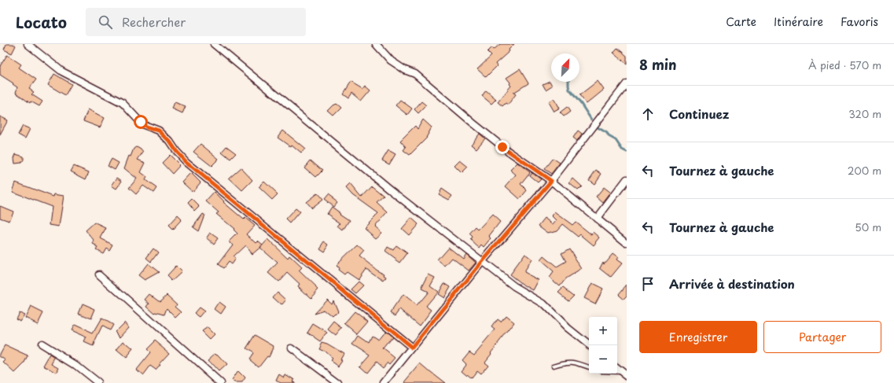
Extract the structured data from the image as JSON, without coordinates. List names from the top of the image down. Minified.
{"north":"top right","page":{"header":"Locato","search":"Rechercher","nav":["Carte","Itinéraire","Favoris"],"heading":["8 min","À pied · 570 m"],"list":[["Continuez","320 m"],["Tournez à gauche","200 m"],["Tournez à gauche","50 m"],"Arrivée à destination"],"buttons":["Enregistrer","Partager"],"map_buttons":["+","−"]}}
